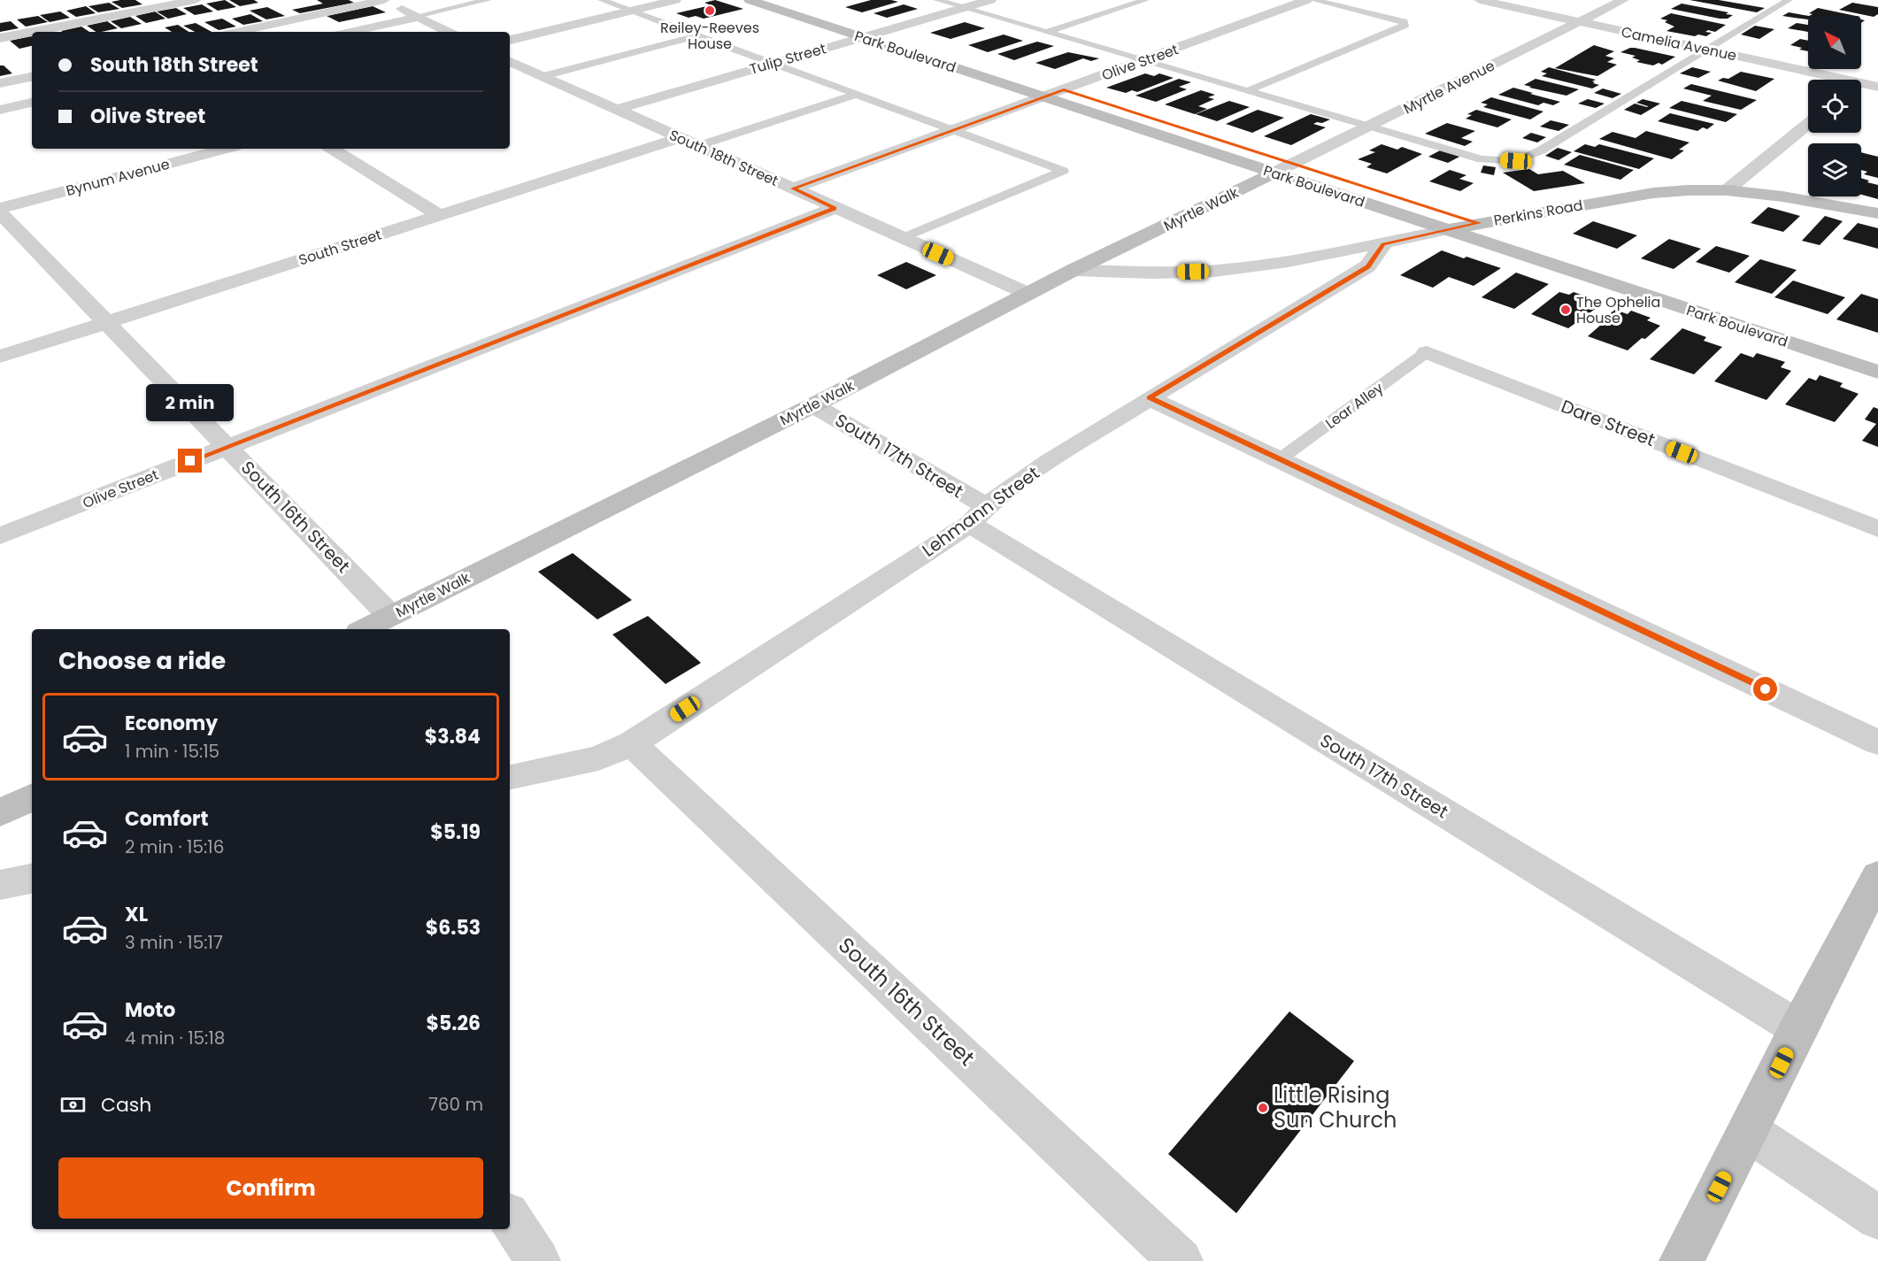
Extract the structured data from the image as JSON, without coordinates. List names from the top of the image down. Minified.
{"streets":{"street":["Camelia Avenue","Park Boulevard","Tulip Street","Olive Street","Myrtle Avenue","South 18th Street","Bynum Avenue","Myrtle Walk","Perkins Road","South Street","Dare Street","South 17th Street","Lehmann Street","South 16th Street"],"lane":["Lear Alley"]},"crossings":[["Camelia Avenue","Myrtle Avenue"],["Park Boulevard","Tulip Street"],["Park Boulevard","Olive Street"],["Park Boulevard","Myrtle Avenue"],["Park Boulevard","Myrtle Walk"],["Park Boulevard","Perkins Road"],["Tulip Street","South 18th Street"],["Olive Street","South 18th Street"],["Olive Street","South 16th Street"],["Myrtle Avenue","Myrtle Walk"],["South 18th Street","Myrtle Walk"],["South 18th Street","South Street"],["Bynum Avenue","South 16th Street"],["Myrtle Walk","Perkins Road"],["Myrtle Walk","South 17th Street"],["Myrtle Walk","South 16th Street"],["Perkins Road","Lehmann Street"],["South Street","South 16th Street"],["Lear Alley","Dare Street"],["South 17th Street","Lehmann Street"],["Lehmann Street","South 16th Street"]],"places":["Reiley-Reeves House","The Ophelia House","Little Rising Sun Church"],"north":"top left","page":{"banner":["South 18th Street","Olive Street"],"bubble":"2 min","heading":"Choose a ride","list":[{"name":"Economy","note":"1 min · 15:15","value":"$3.84"},{"name":"Comfort","note":"2 min · 15:16","value":"$5.19"},{"name":"XL","note":"3 min · 15:17","value":"$6.53"},{"name":"Moto","note":"4 min · 15:18","value":"$5.26"}],"pay":["Cash","760 m"],"buttons":"Confirm"}}
